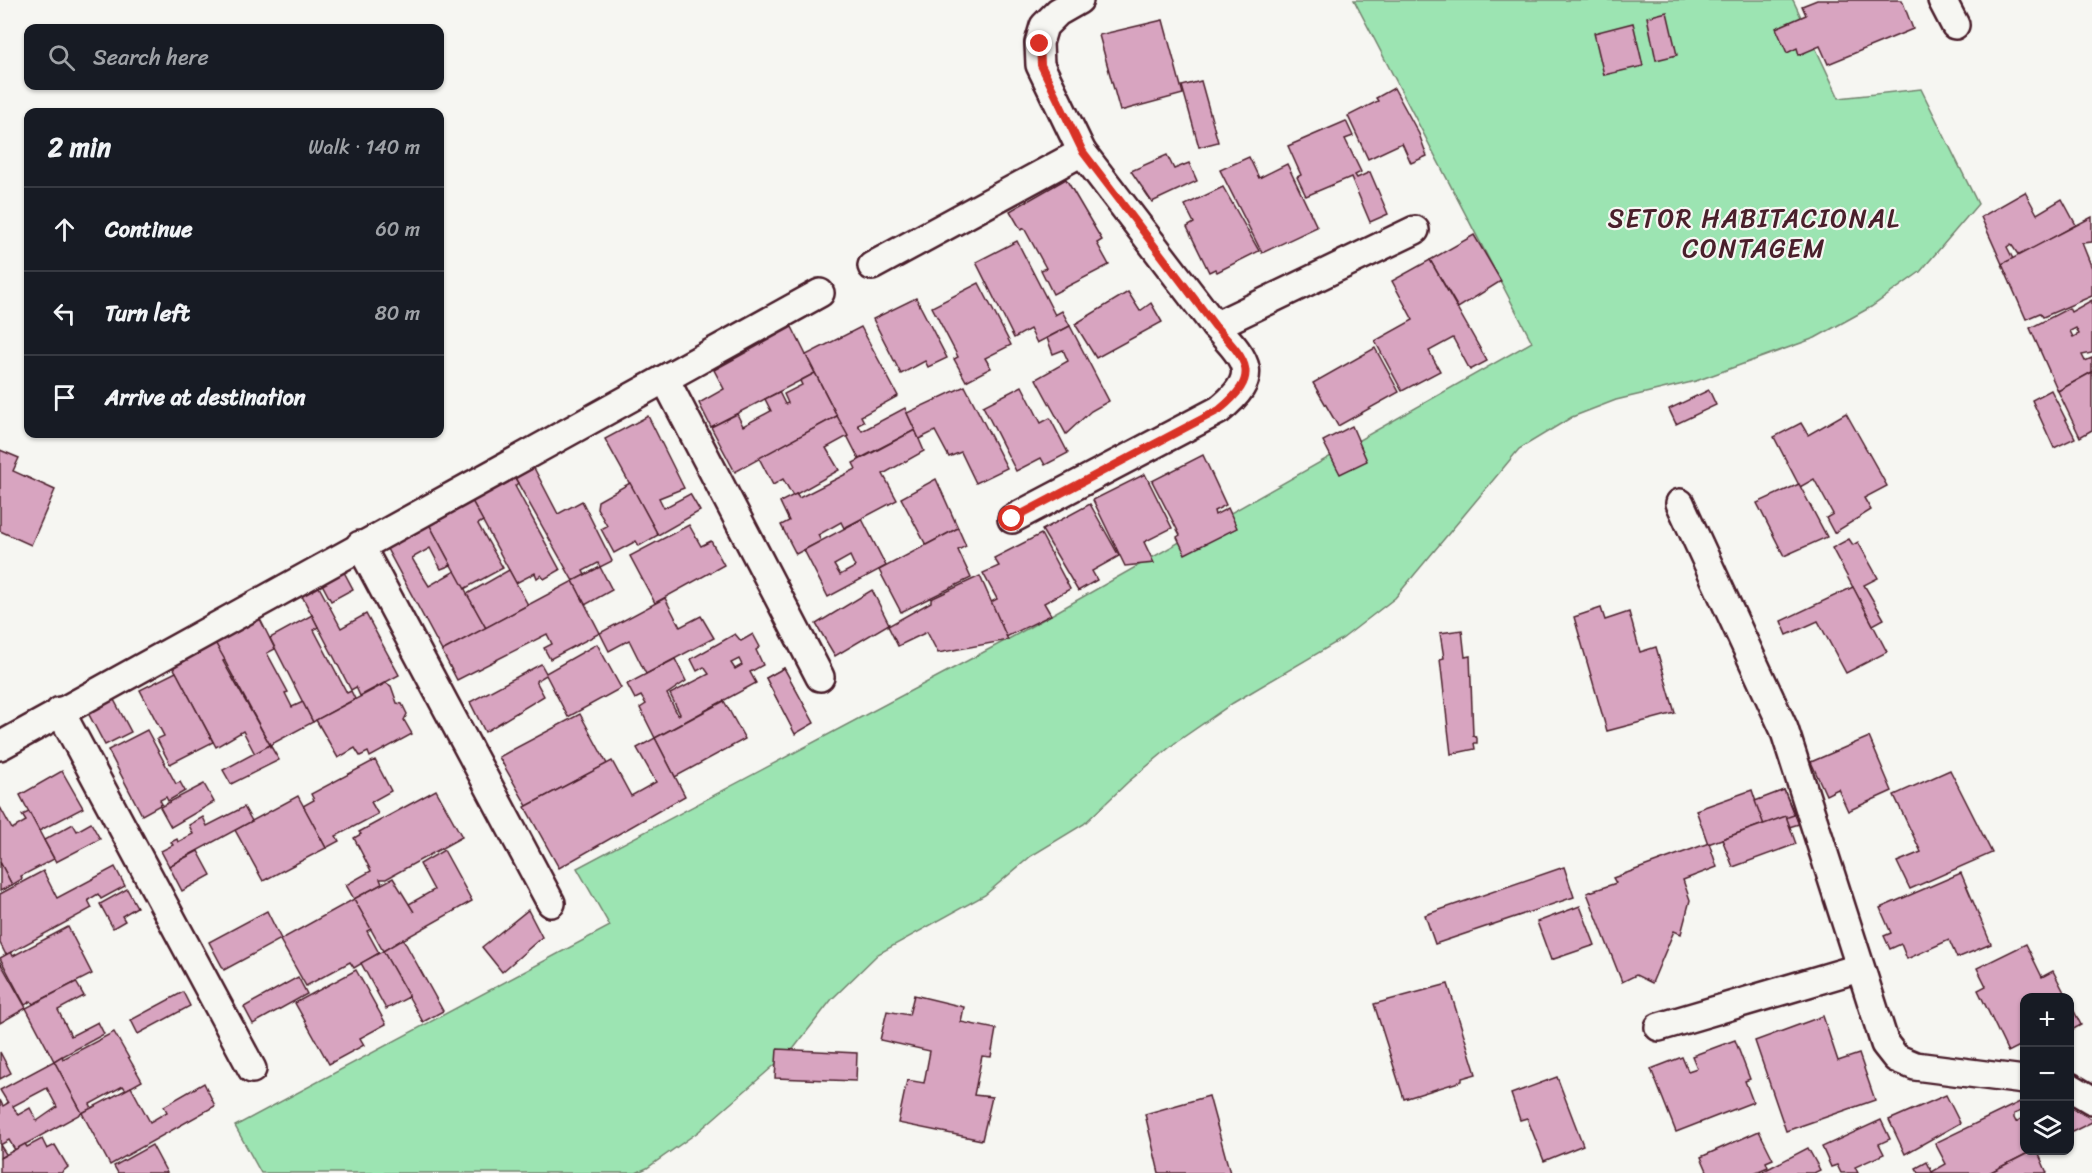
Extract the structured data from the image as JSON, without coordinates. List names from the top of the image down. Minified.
{"districts":["SETOR HABITACIONAL CONTAGEM"],"page":{"search":"Search here","heading":["2 min","Walk · 140 m"],"list":[["Continue","60 m"],["Turn left","80 m"],"Arrive at destination"],"map_buttons":["+","−"]}}
